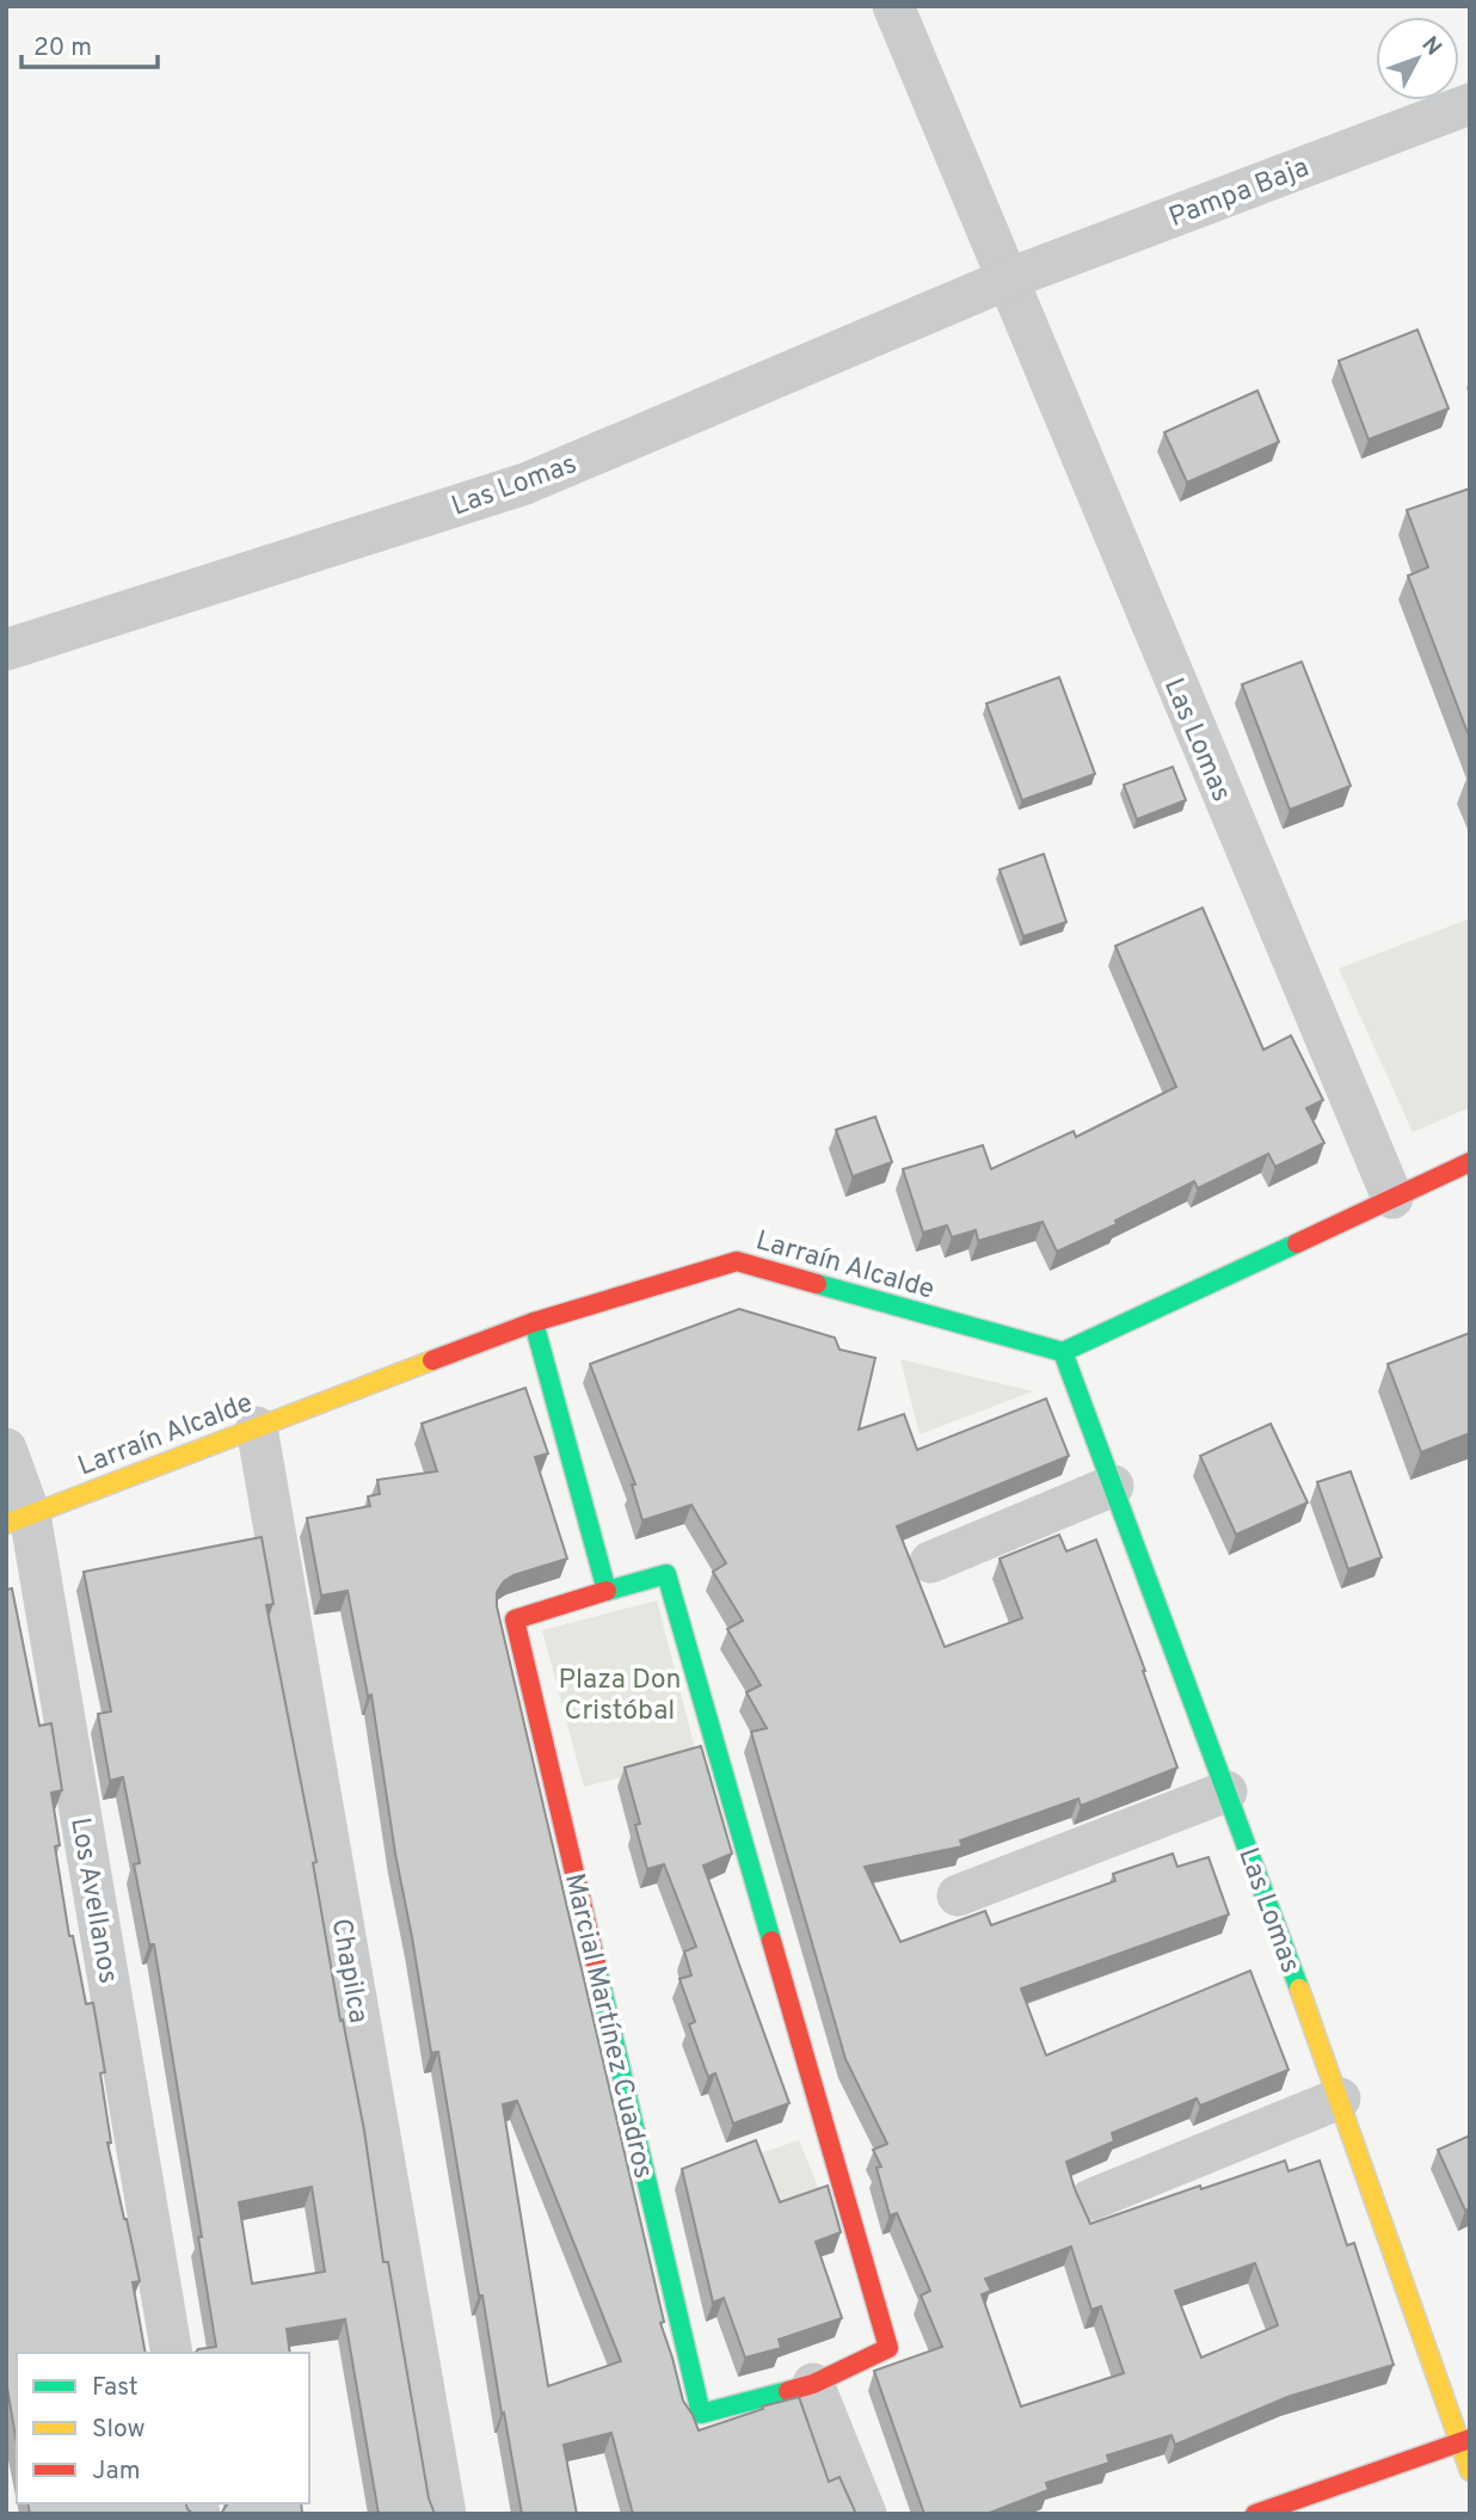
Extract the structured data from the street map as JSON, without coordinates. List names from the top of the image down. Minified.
{"streets":{"street":["Pampa Baja","Las Lomas","Larraín Alcalde","Los Avellanos","Chapilca","Marcial Martínez Cuadros"]},"crossings":[["Pampa Baja","Las Lomas"],["Las Lomas","Larraín Alcalde"],["Larraín Alcalde","Los Avellanos"],["Larraín Alcalde","Chapilca"]],"parks":["Plaza Don Cristóbal"],"legend":["Fast","Slow","Jam"],"scale_bar":"20 m","north":"top right"}
